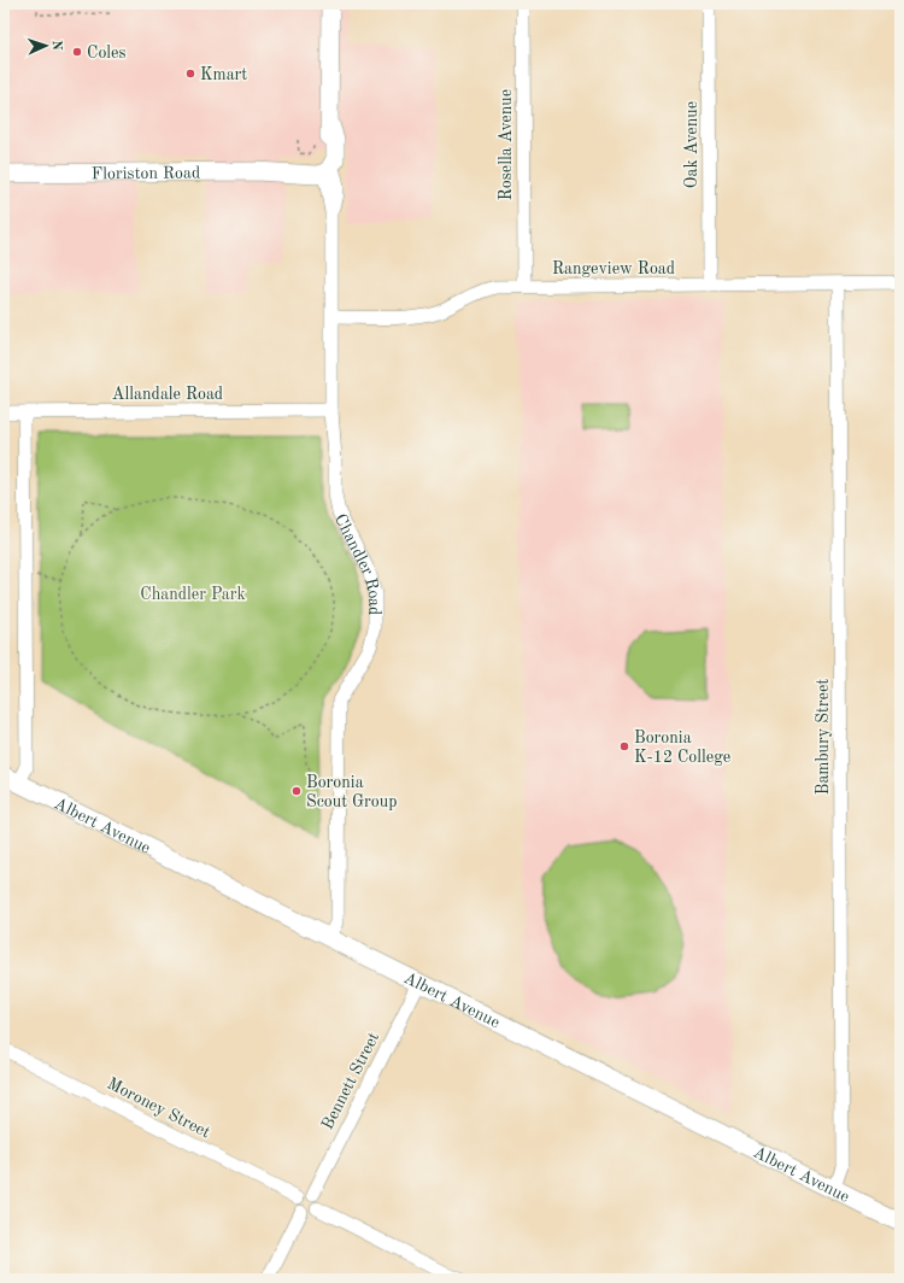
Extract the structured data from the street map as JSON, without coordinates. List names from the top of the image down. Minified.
{"streets":{"main road":["Floriston Road","Albert Avenue"],"street":["Rosella Avenue","Oak Avenue","Rangeview Road","Allandale Road","Chandler Road","Bambury Street","Bennett Street","Moroney Street"]},"crossings":[["Rosella Avenue","Rangeview Road"],["Oak Avenue","Rangeview Road"],["Floriston Road","Chandler Road"],["Rangeview Road","Chandler Road"],["Rangeview Road","Bambury Street"],["Allandale Road","Chandler Road"],["Chandler Road","Albert Avenue"],["Bambury Street","Albert Avenue"],["Albert Avenue","Bennett Street"],["Bennett Street","Moroney Street"]],"parks":["Chandler Park"],"places":["Coles","Kmart","Boronia K-12 College","Boronia Scout Group"],"north":"right"}
